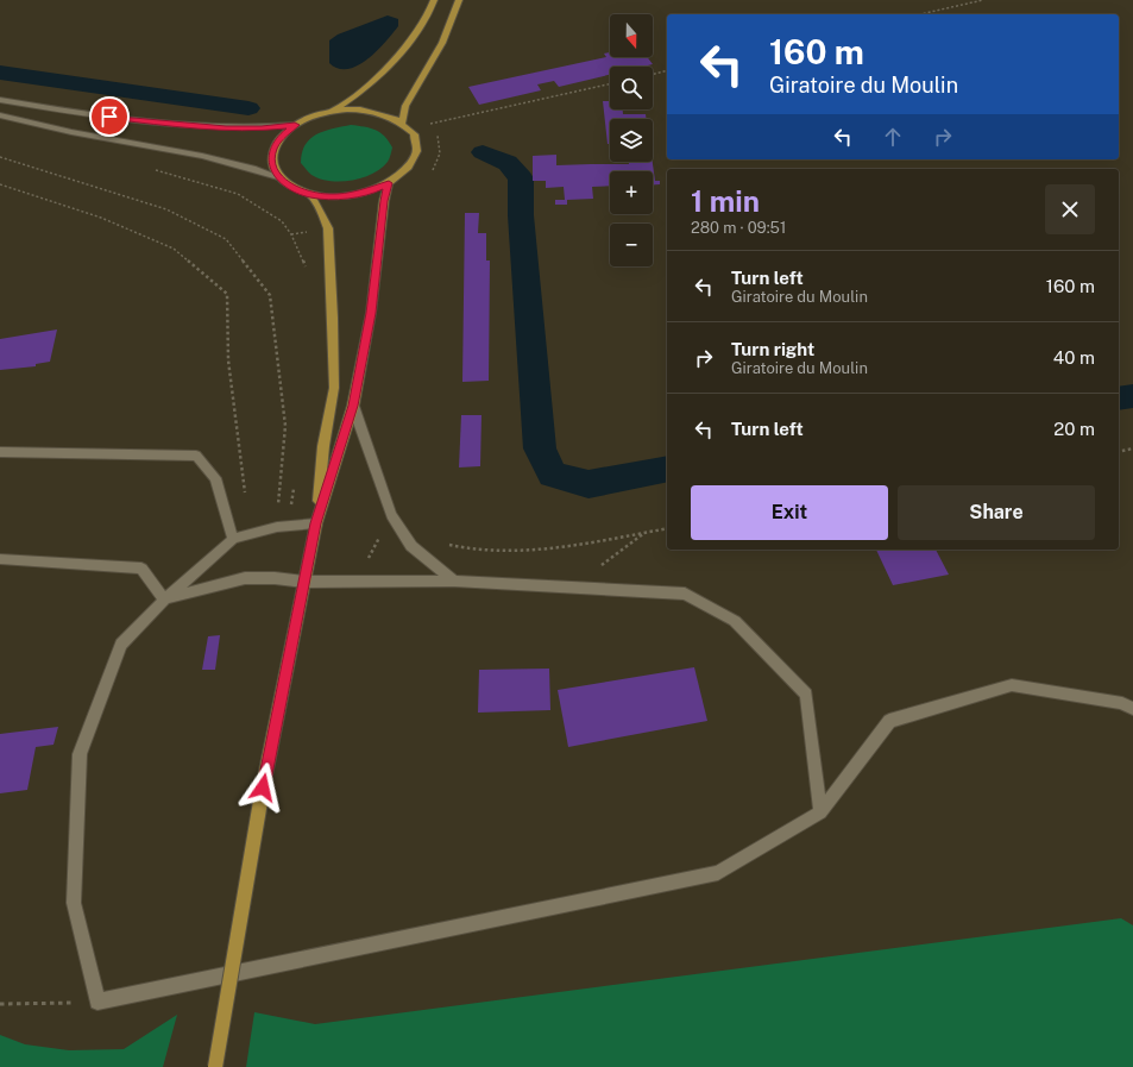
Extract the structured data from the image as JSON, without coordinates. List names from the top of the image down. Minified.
{"north":"bottom","page":{"map_buttons":["+","−"],"turn":["160 m","Giratoire du Moulin"],"heading":["1 min","280 m · 09:51"],"list":[{"name":"Turn left","note":"Giratoire du Moulin","value":"160 m"},{"name":"Turn right","note":"Giratoire du Moulin","value":"40 m"},{"name":"Turn left","value":"20 m"}],"buttons":["Exit","Share"]}}
